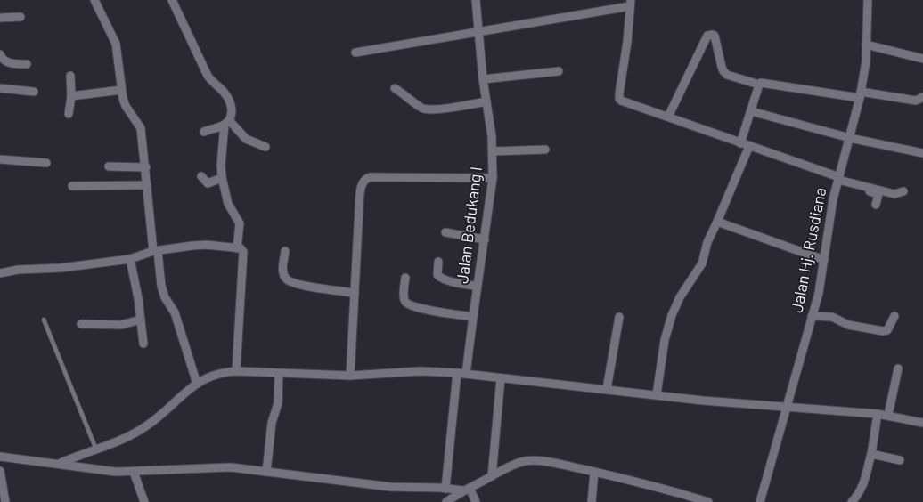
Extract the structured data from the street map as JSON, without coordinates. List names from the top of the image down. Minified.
{"streets":{"street":["Jalan Bedukang I","Jalan Hj. Rusdiana"]}}
